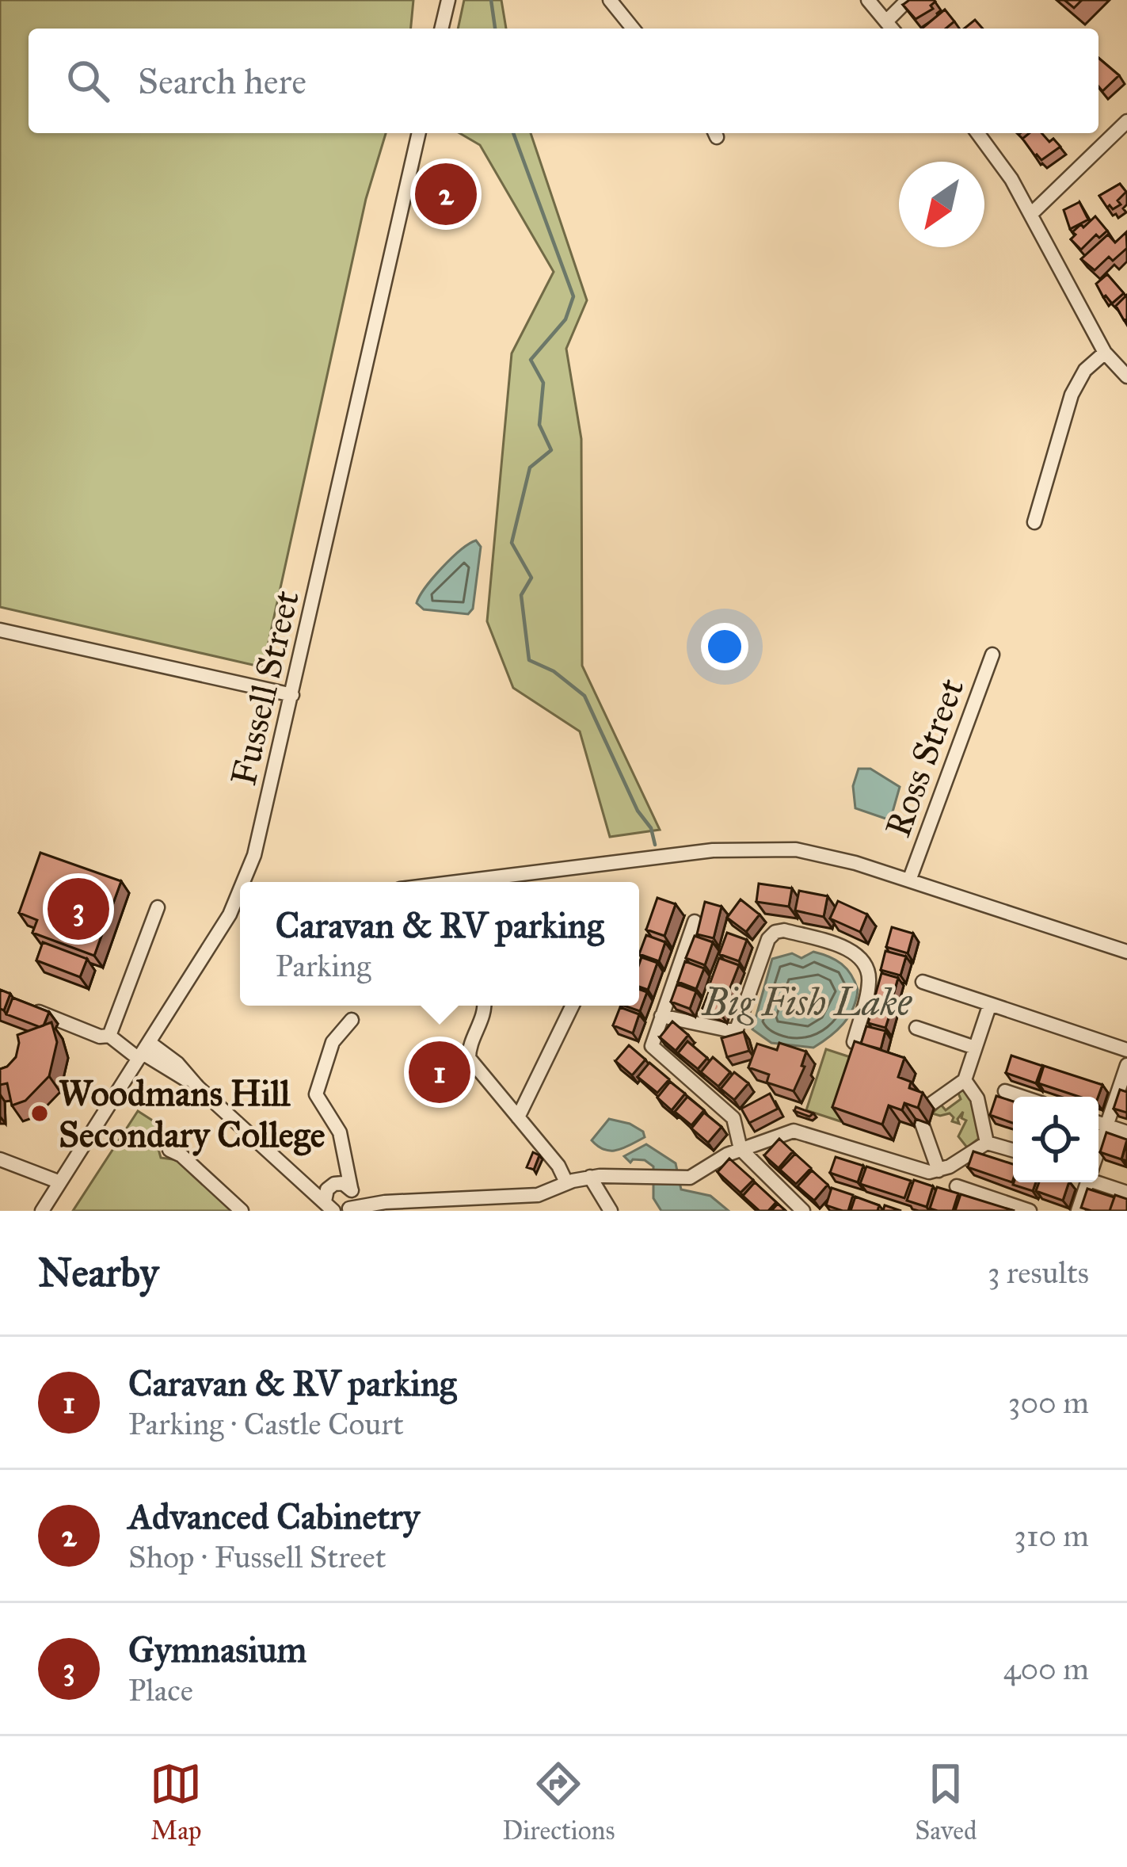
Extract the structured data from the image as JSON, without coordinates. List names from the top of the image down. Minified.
{"streets":{"street":["Fussell Street","Ross Street"]},"water":["Big Fish Lake"],"places":["Woodmans Hill Secondary College"],"north":"bottom left","page":{"search":"Search here","pins":["2","3","1"],"popup":["Caravan & RV parking","Parking"],"heading":["Nearby","3 results"],"list":[{"mark":"1","name":"Caravan & RV parking","note":"Parking · Castle Court","value":"300 m"},{"mark":"2","name":"Advanced Cabinetry","note":"Shop · Fussell Street","value":"310 m"},{"mark":"3","name":"Gymnasium","note":"Place","value":"400 m"}],"nav":["Map","Directions","Saved"]}}
